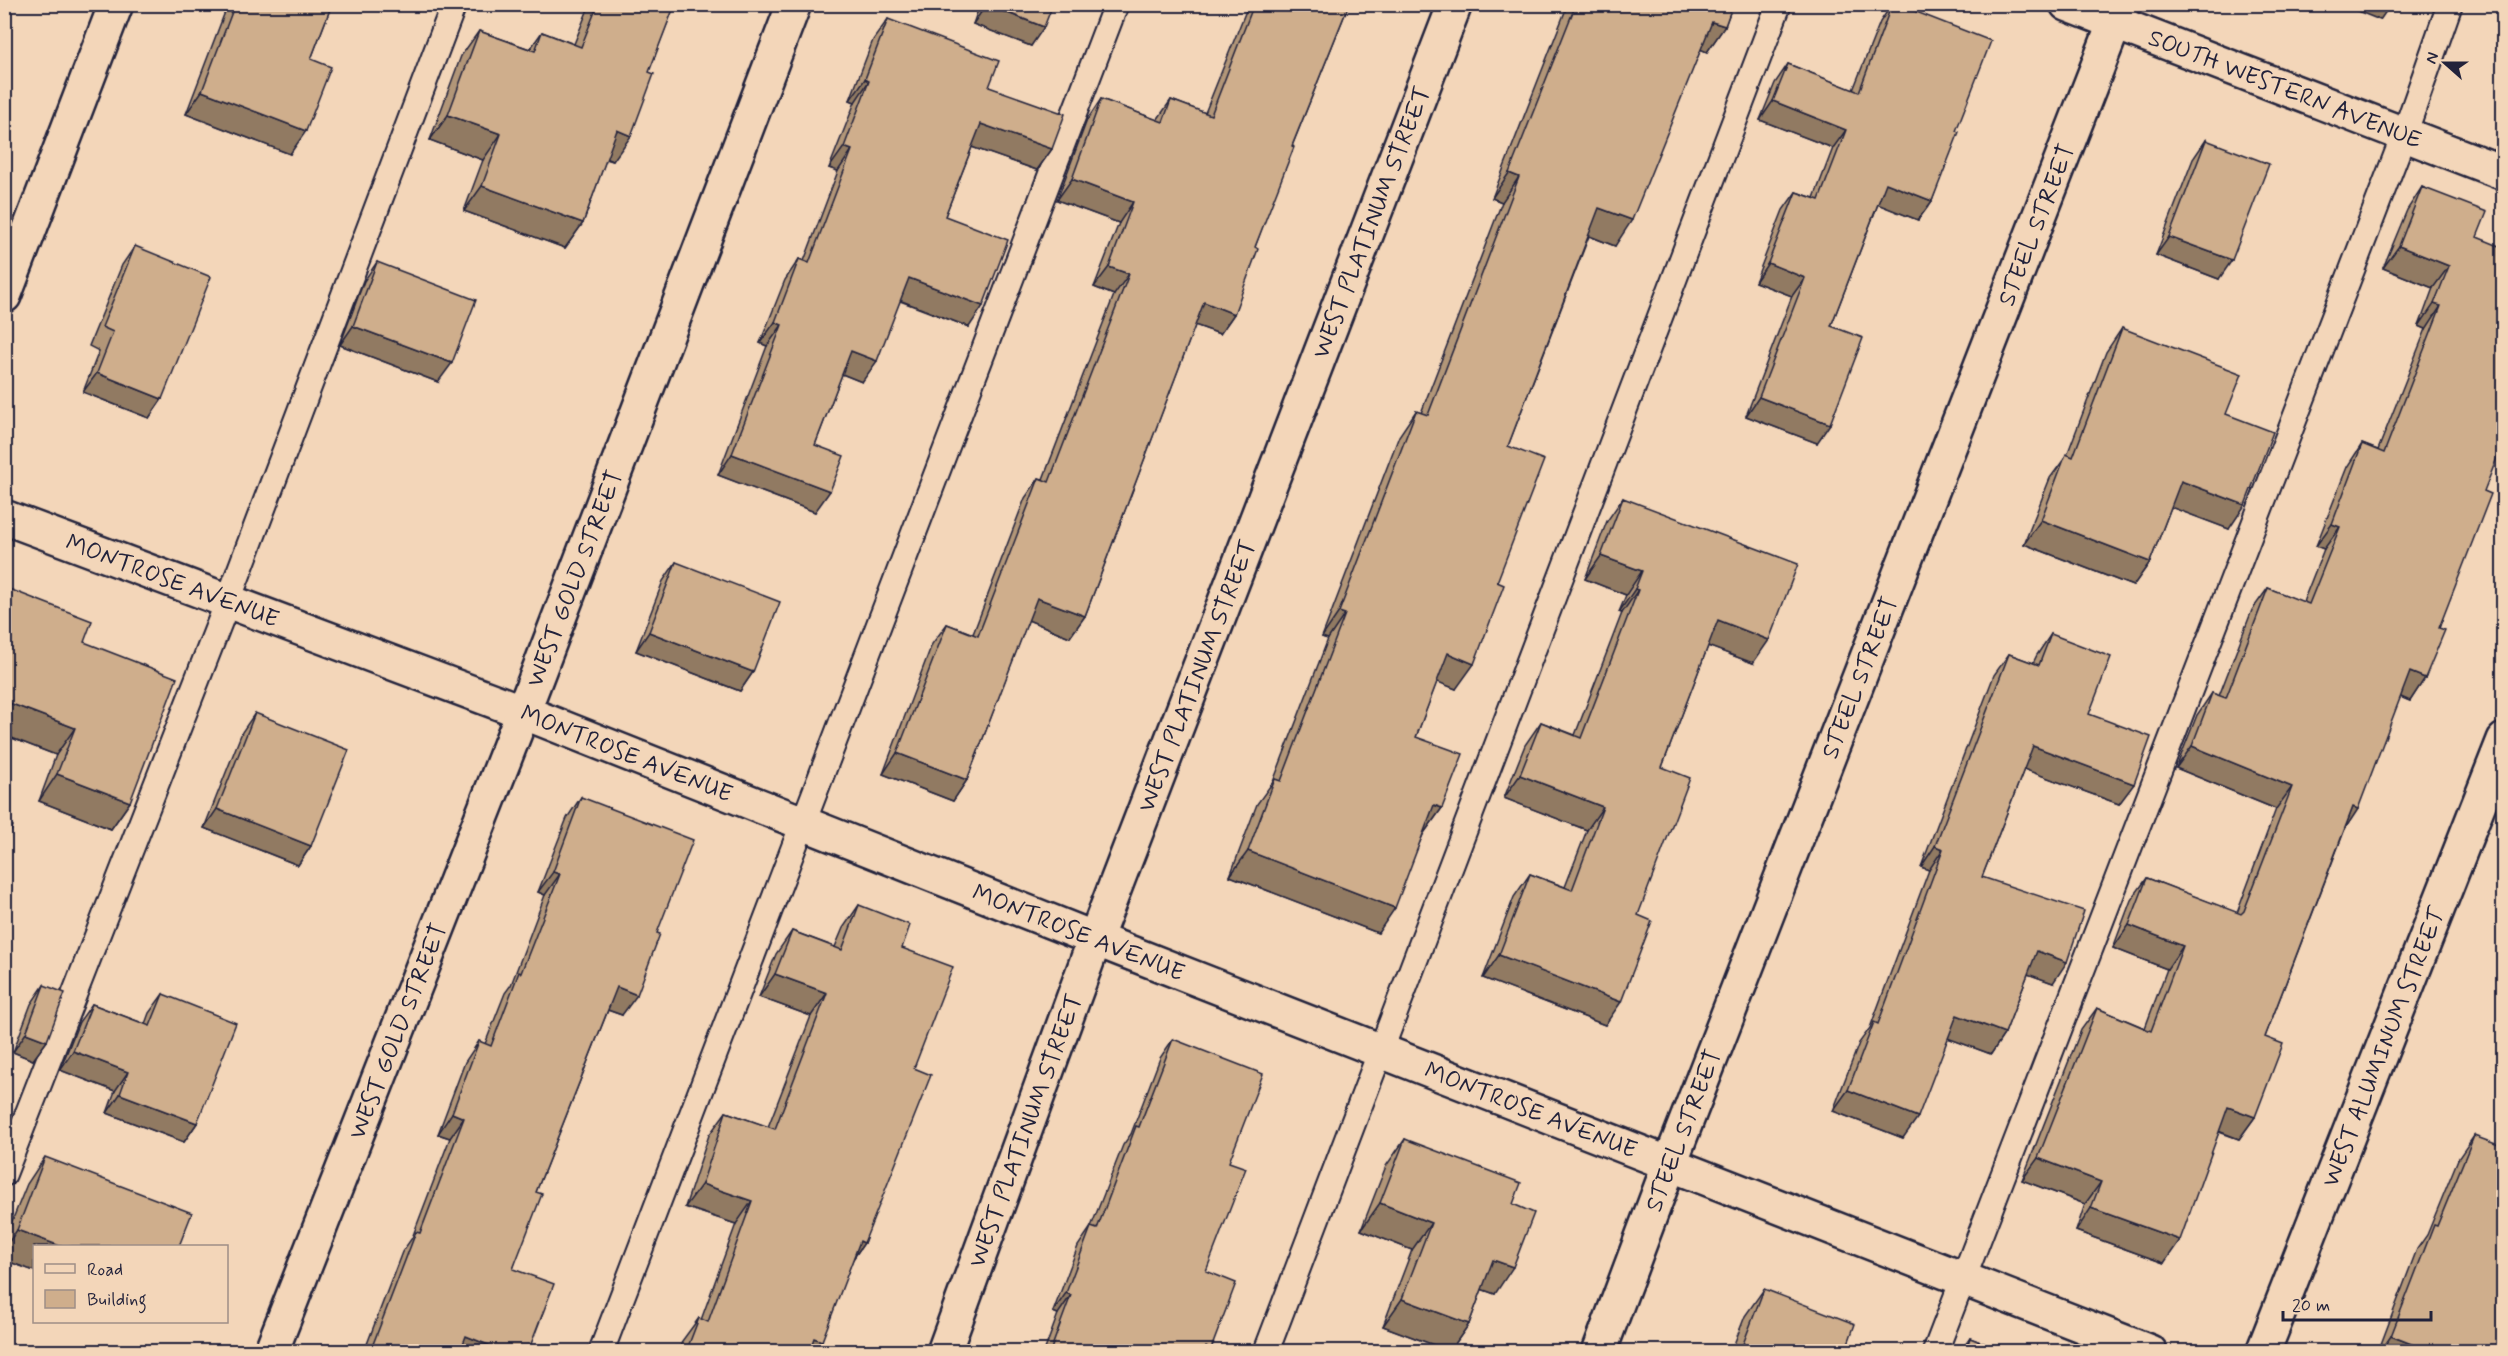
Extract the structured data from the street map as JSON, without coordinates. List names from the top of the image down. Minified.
{"streets":{"street":["SOUTH WESTERN AVENUE","WEST PLATINUM STREET","STEEL STREET","WEST GOLD STREET","MONTROSE AVENUE","WEST ALUMINUM STREET"]},"crossings":[["SOUTH WESTERN AVENUE","STEEL STREET"],["WEST PLATINUM STREET","MONTROSE AVENUE"],["STEEL STREET","MONTROSE AVENUE"],["WEST GOLD STREET","MONTROSE AVENUE"]],"legend":["Road","Building"],"scale_bar":"20 m","north":"left"}
